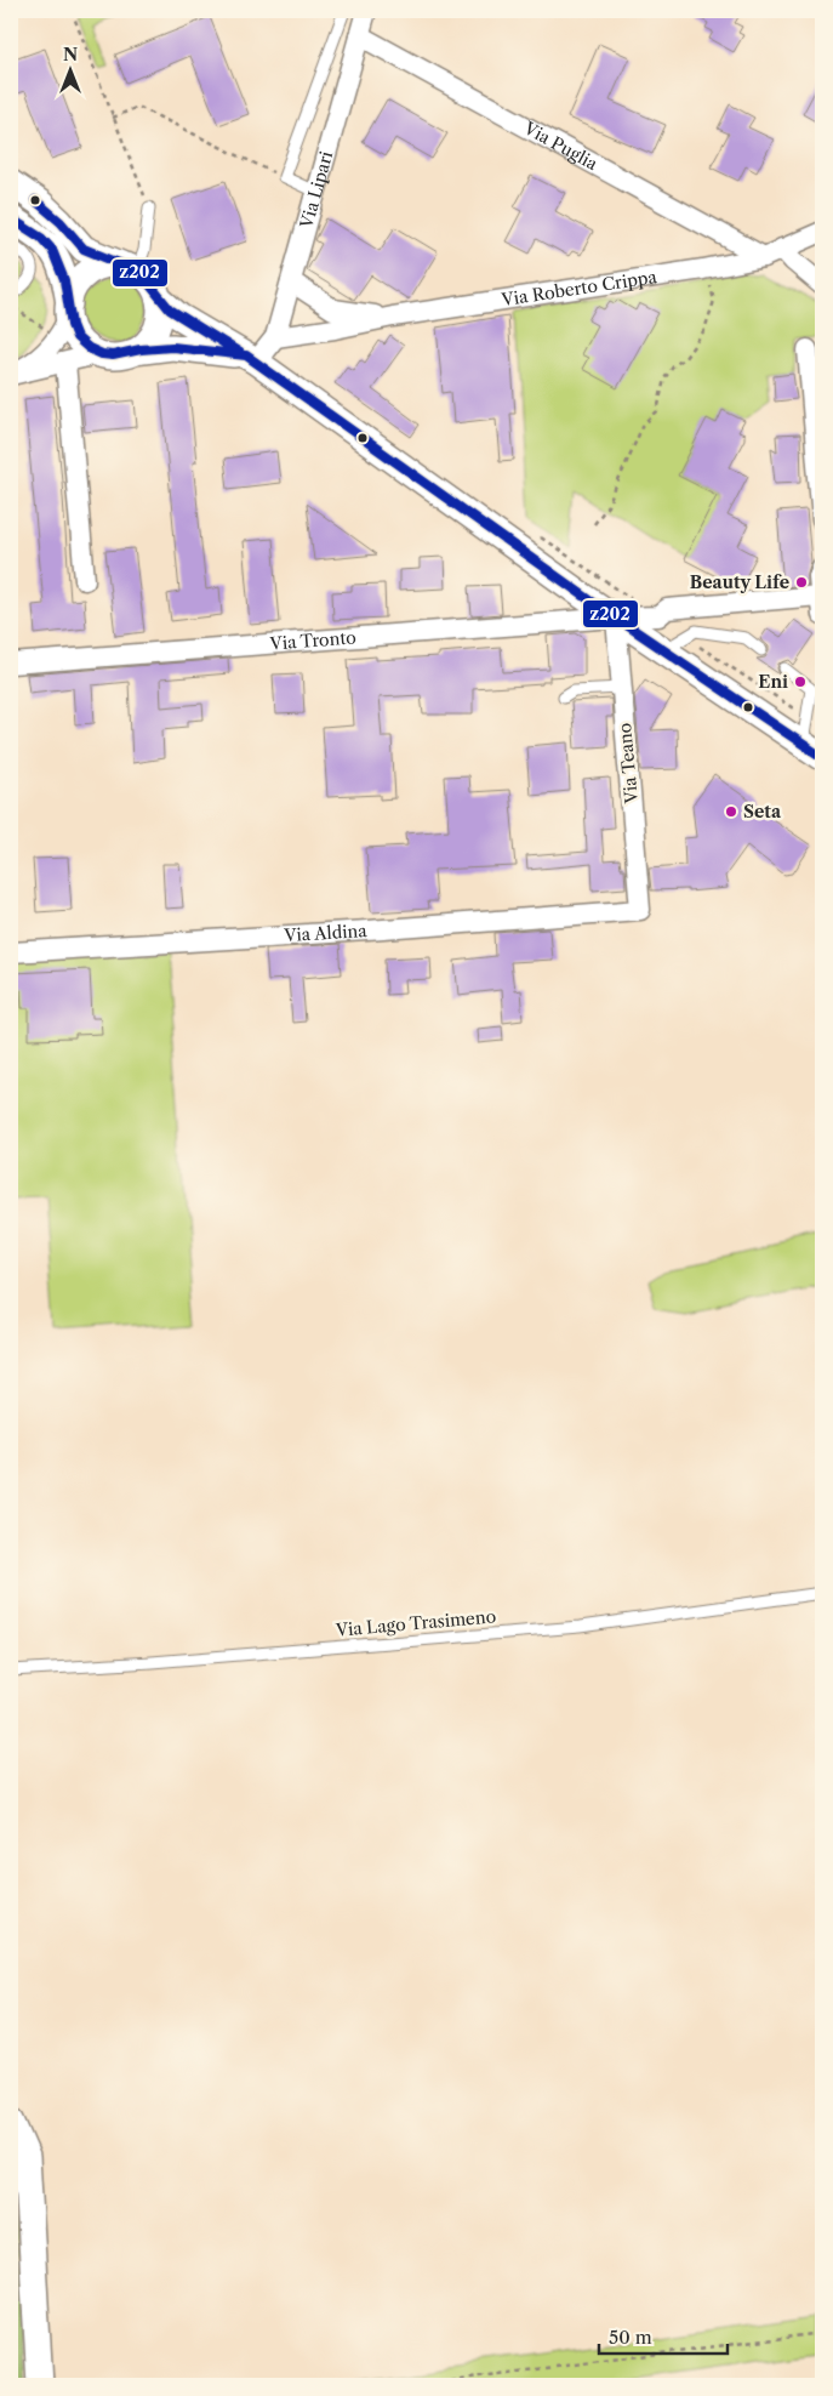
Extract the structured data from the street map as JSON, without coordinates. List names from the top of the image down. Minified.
{"streets":{"street":["Via Puglia","Via Lipari","Via Roberto Crippa","Via Tronto","Via Teano","Via Aldina"],"lane":["Via Lago Trasimeno"]},"crossings":[["Via Puglia","Via Lipari"],["Via Puglia","Via Roberto Crippa"],["Via Lipari","Via Roberto Crippa"],["Via Tronto","Via Teano"],["Via Teano","Via Aldina"]],"places":["Beauty Life","Eni","Seta"],"lines":["transit line z202"],"scale_bar":"50 m","north":"top"}
